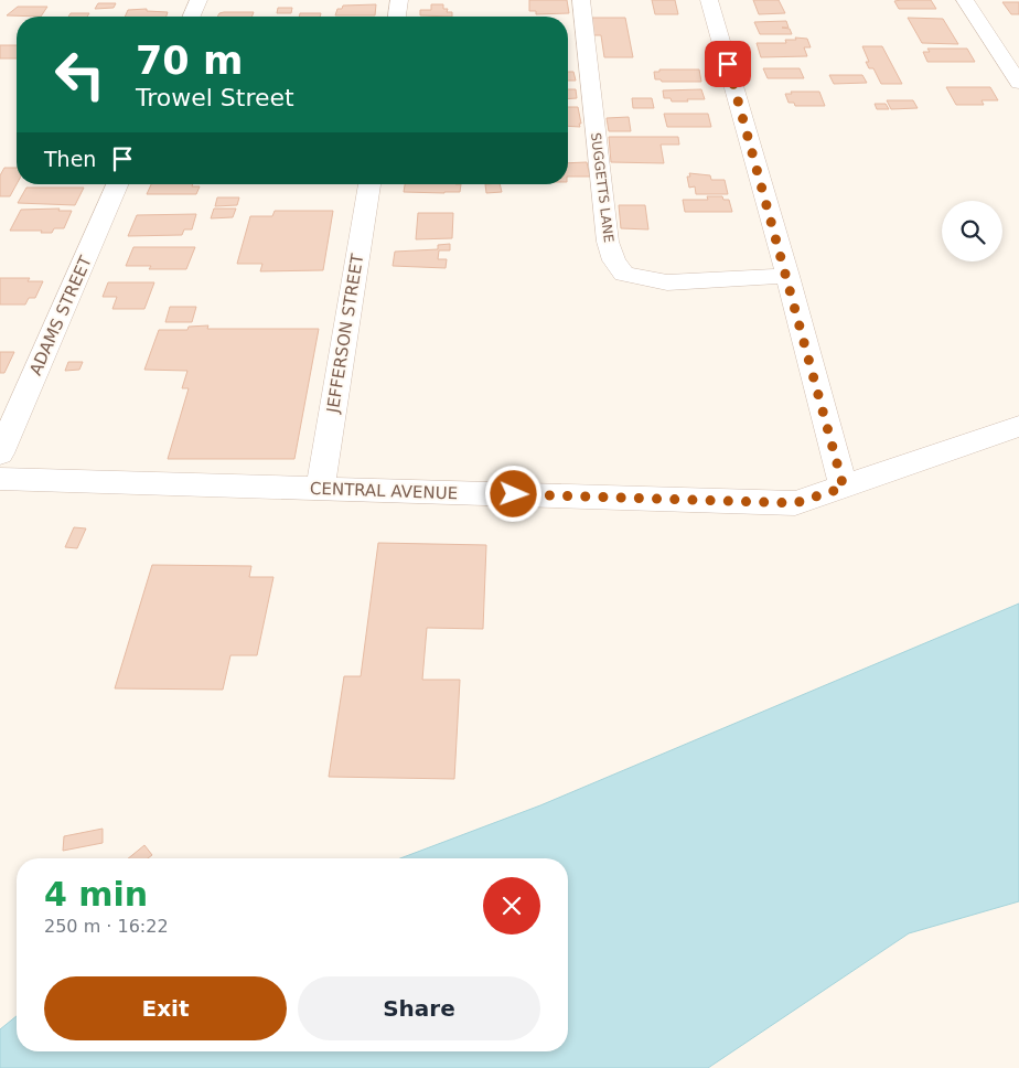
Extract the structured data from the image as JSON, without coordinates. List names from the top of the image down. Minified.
{"streets":{"street":["SUGGETTS LANE","ADAMS STREET","JEFFERSON STREET","CENTRAL AVENUE"]},"crossings":[["JEFFERSON STREET","CENTRAL AVENUE"]],"page":{"turn":["70 m","Trowel Street"],"then":"Then","heading":["4 min","250 m · 16:22"],"buttons":["Exit","Share"]}}
